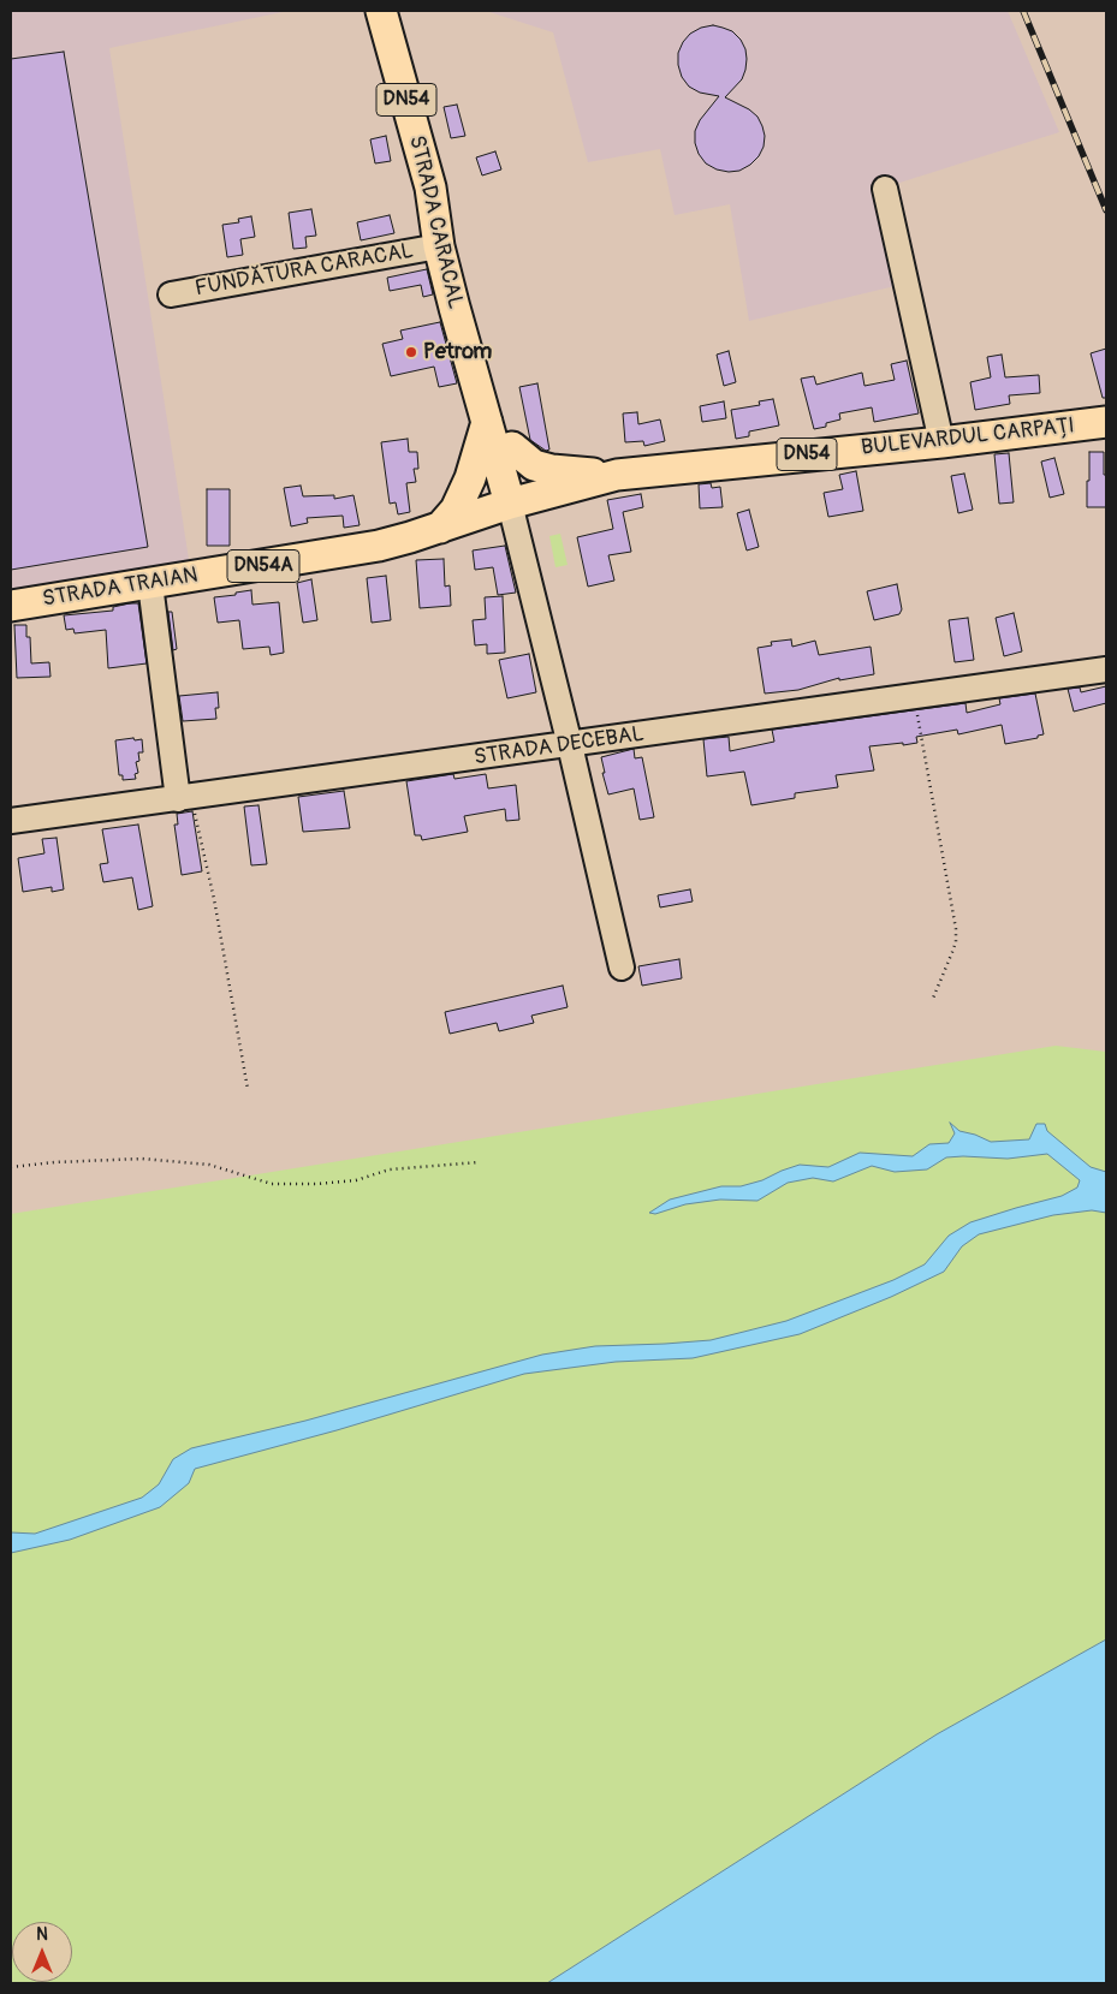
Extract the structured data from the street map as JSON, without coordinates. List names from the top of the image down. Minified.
{"streets":{"main road":["DN54","STRADA CARACAL","BULEVARDUL CARPAȚI","DN54A","STRADA TRAIAN"],"street":["FUNDĂTURA CARACAL","STRADA DECEBAL"]},"crossings":[["DN54","STRADA CARACAL"],["DN54","BULEVARDUL CARPAȚI"],["DN54","STRADA TRAIAN"],["STRADA CARACAL","FUNDĂTURA CARACAL"],["STRADA CARACAL","BULEVARDUL CARPAȚI"],["STRADA CARACAL","STRADA TRAIAN"],["BULEVARDUL CARPAȚI","STRADA TRAIAN"]],"places":["Petrom"],"north":"top"}
